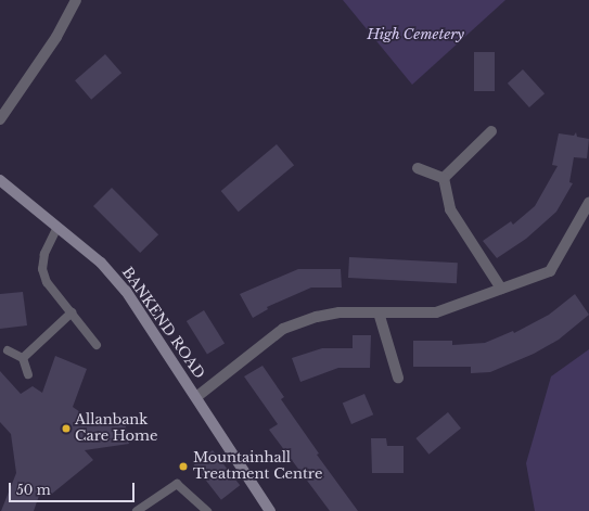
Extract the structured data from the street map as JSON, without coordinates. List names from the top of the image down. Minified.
{"streets":{"street":["BANKEND ROAD"]},"parks":["High Cemetery"],"places":["Allanbank Care Home","Mountainhall Treatment Centre"],"scale_bar":"50 m"}
